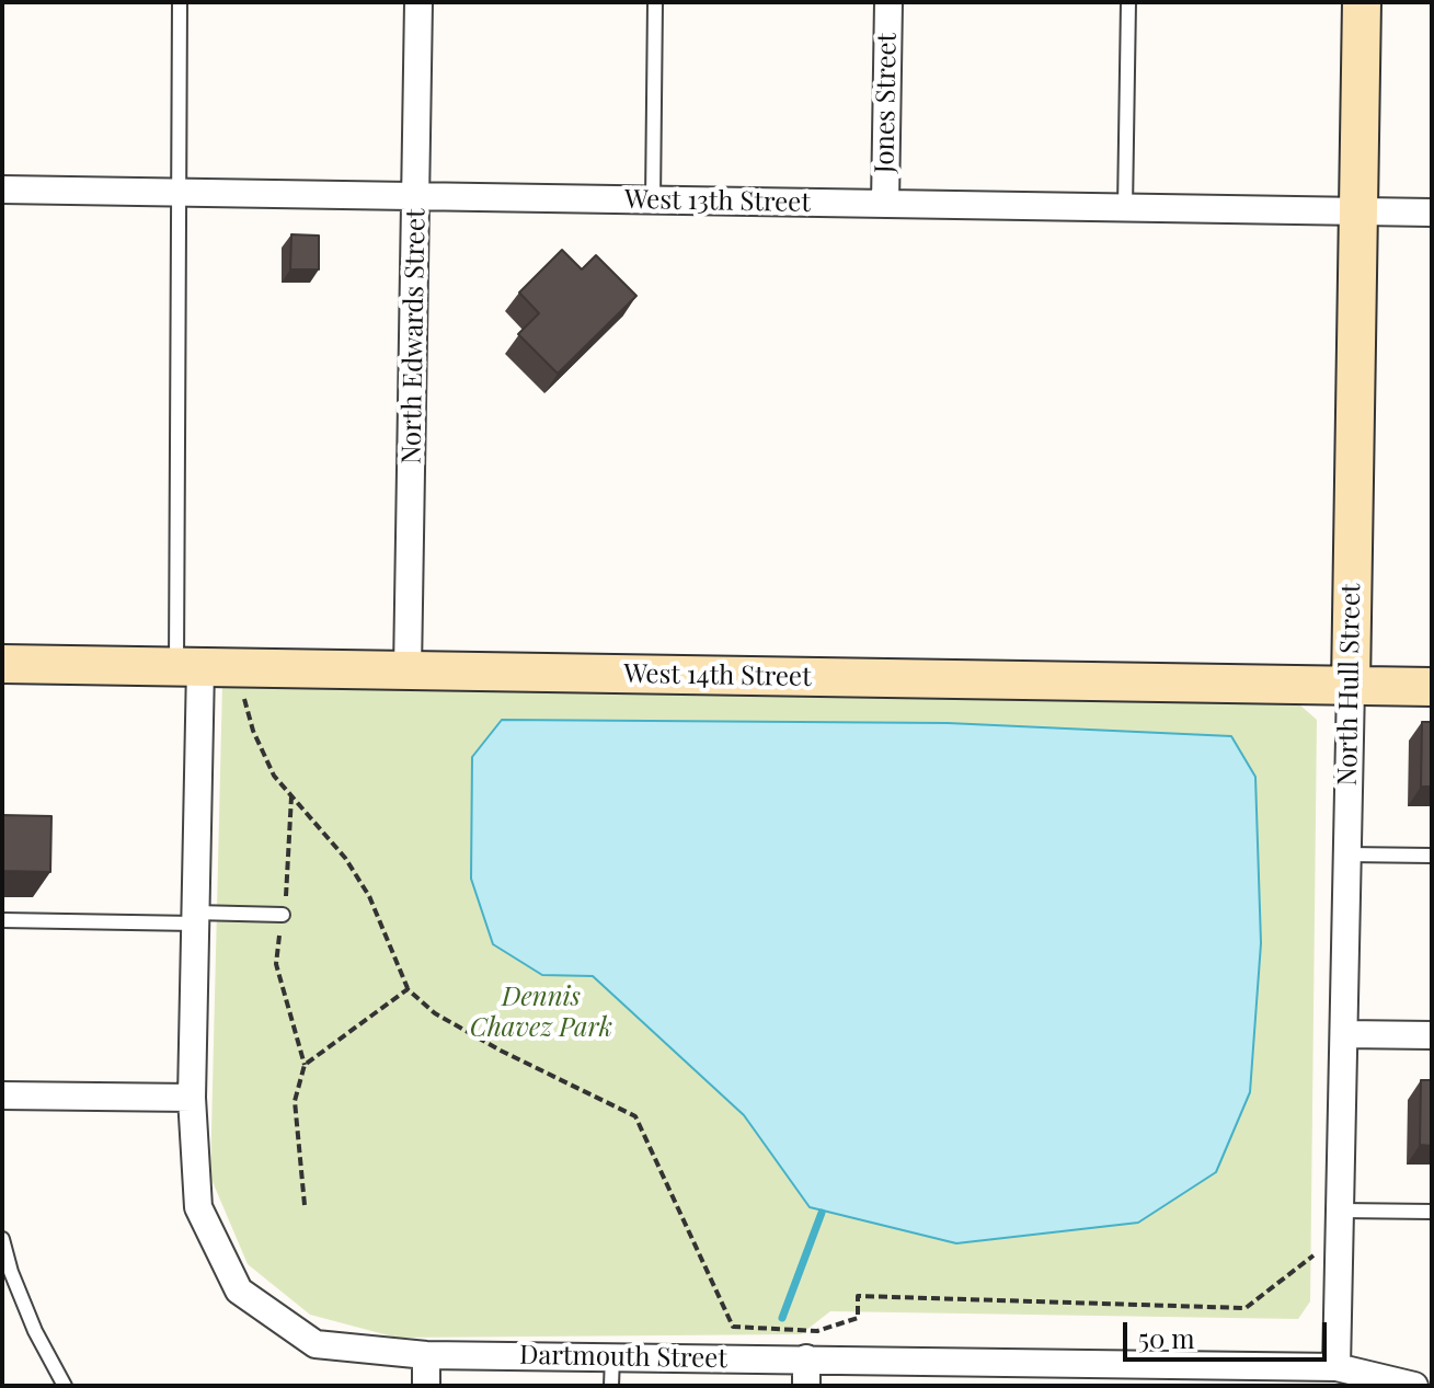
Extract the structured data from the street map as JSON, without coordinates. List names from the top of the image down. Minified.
{"streets":{"street":["Jones Street","West 13th Street","North Edwards Street","West 14th Street","North Hull Street","Dartmouth Street"]},"crossings":[["Jones Street","West 13th Street"],["West 13th Street","North Edwards Street"],["West 13th Street","North Hull Street"],["North Edwards Street","West 14th Street"],["West 14th Street","North Hull Street"],["North Hull Street","Dartmouth Street"]],"parks":["Dennis Chavez Park"],"scale_bar":"50 m"}
